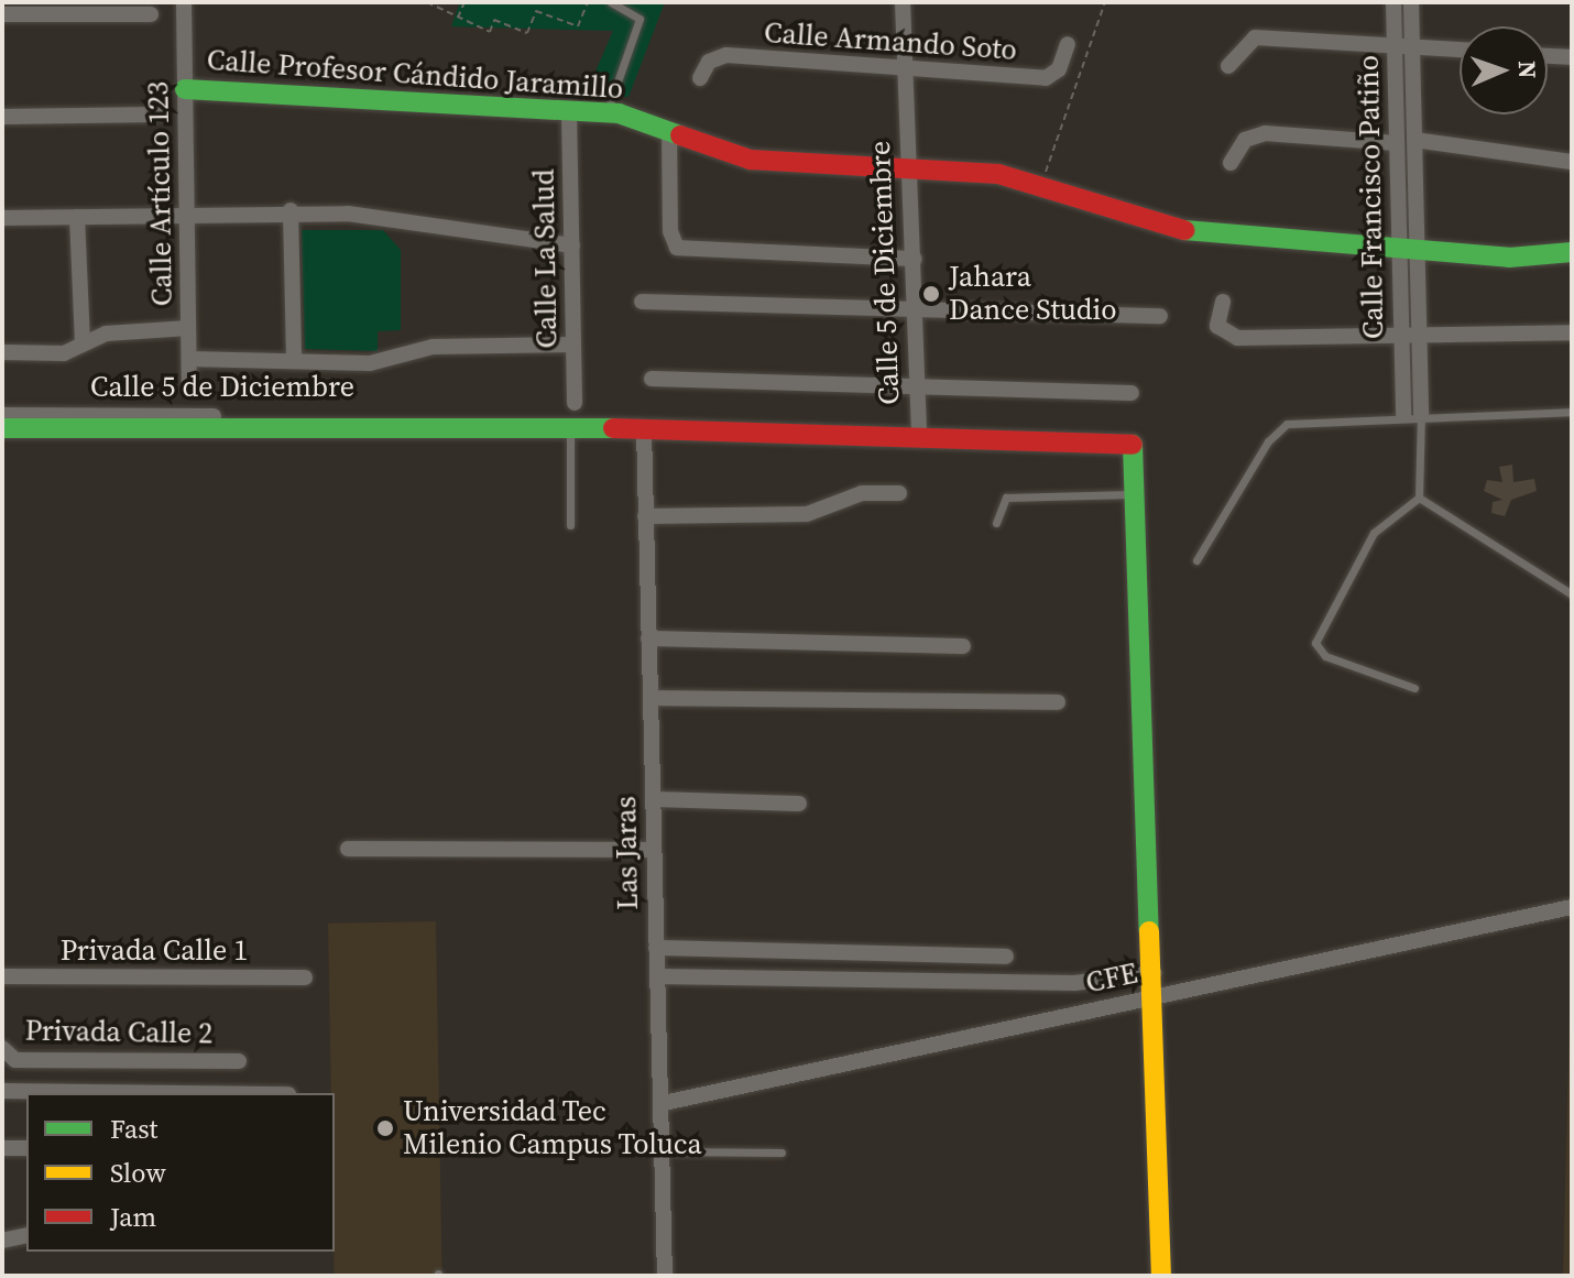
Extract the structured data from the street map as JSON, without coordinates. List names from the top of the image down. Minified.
{"streets":{"street":["Calle Armando Soto","Calle Profesor Cándido Jaramillo","Calle Artículo 123","Calle Francisco Patiño","Calle La Salud","Calle 5 de Diciembre","Las Jaras","Privada Calle 1","CFE","Privada Calle 2"]},"crossings":[["Calle Armando Soto","Calle 5 de Diciembre"],["Calle Profesor Cándido Jaramillo","Calle Artículo 123"],["Calle Profesor Cándido Jaramillo","Calle Francisco Patiño"],["Calle Profesor Cándido Jaramillo","Calle La Salud"],["Calle Profesor Cándido Jaramillo","Calle 5 de Diciembre"],["Calle 5 de Diciembre","Las Jaras"],["Las Jaras","CFE"]],"places":["Jahara Dance Studio","Universidad Tec Milenio Campus Toluca"],"legend":["Fast","Slow","Jam"],"north":"right"}
